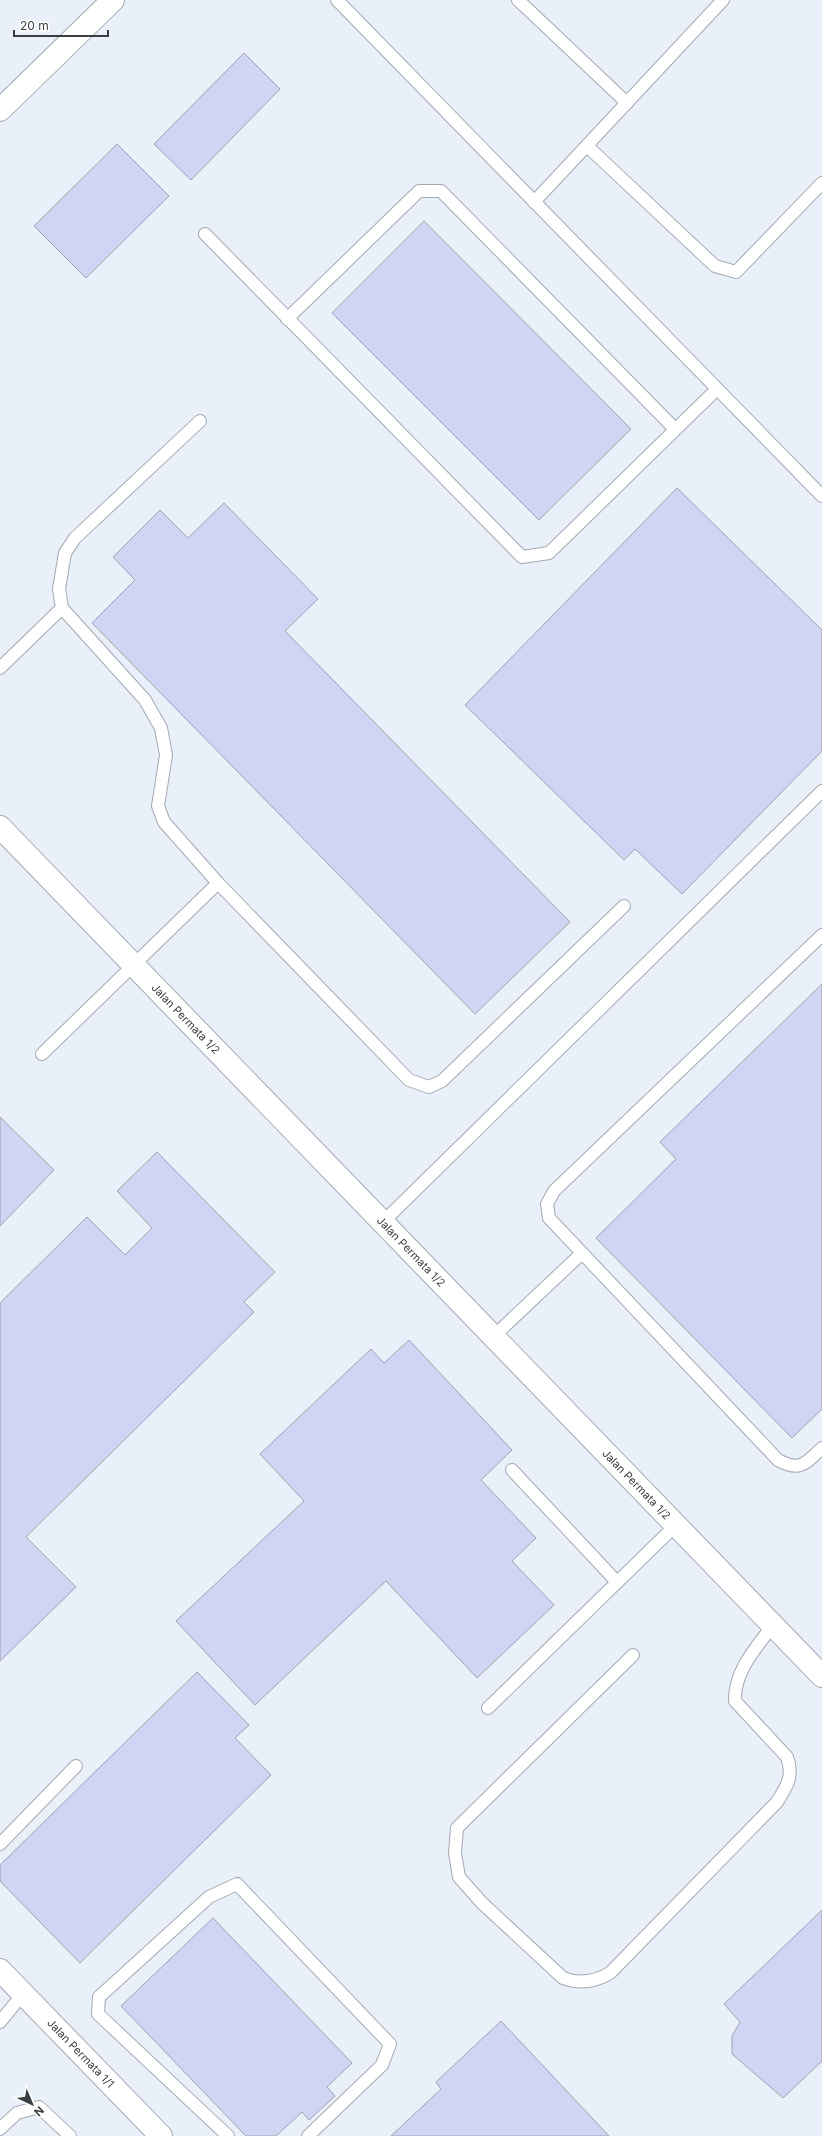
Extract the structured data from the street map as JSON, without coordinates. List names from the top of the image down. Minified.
{"streets":{"street":["Jalan Permata 1/2","Jalan Permata 1/1"]},"scale_bar":"20 m","north":"bottom right"}
